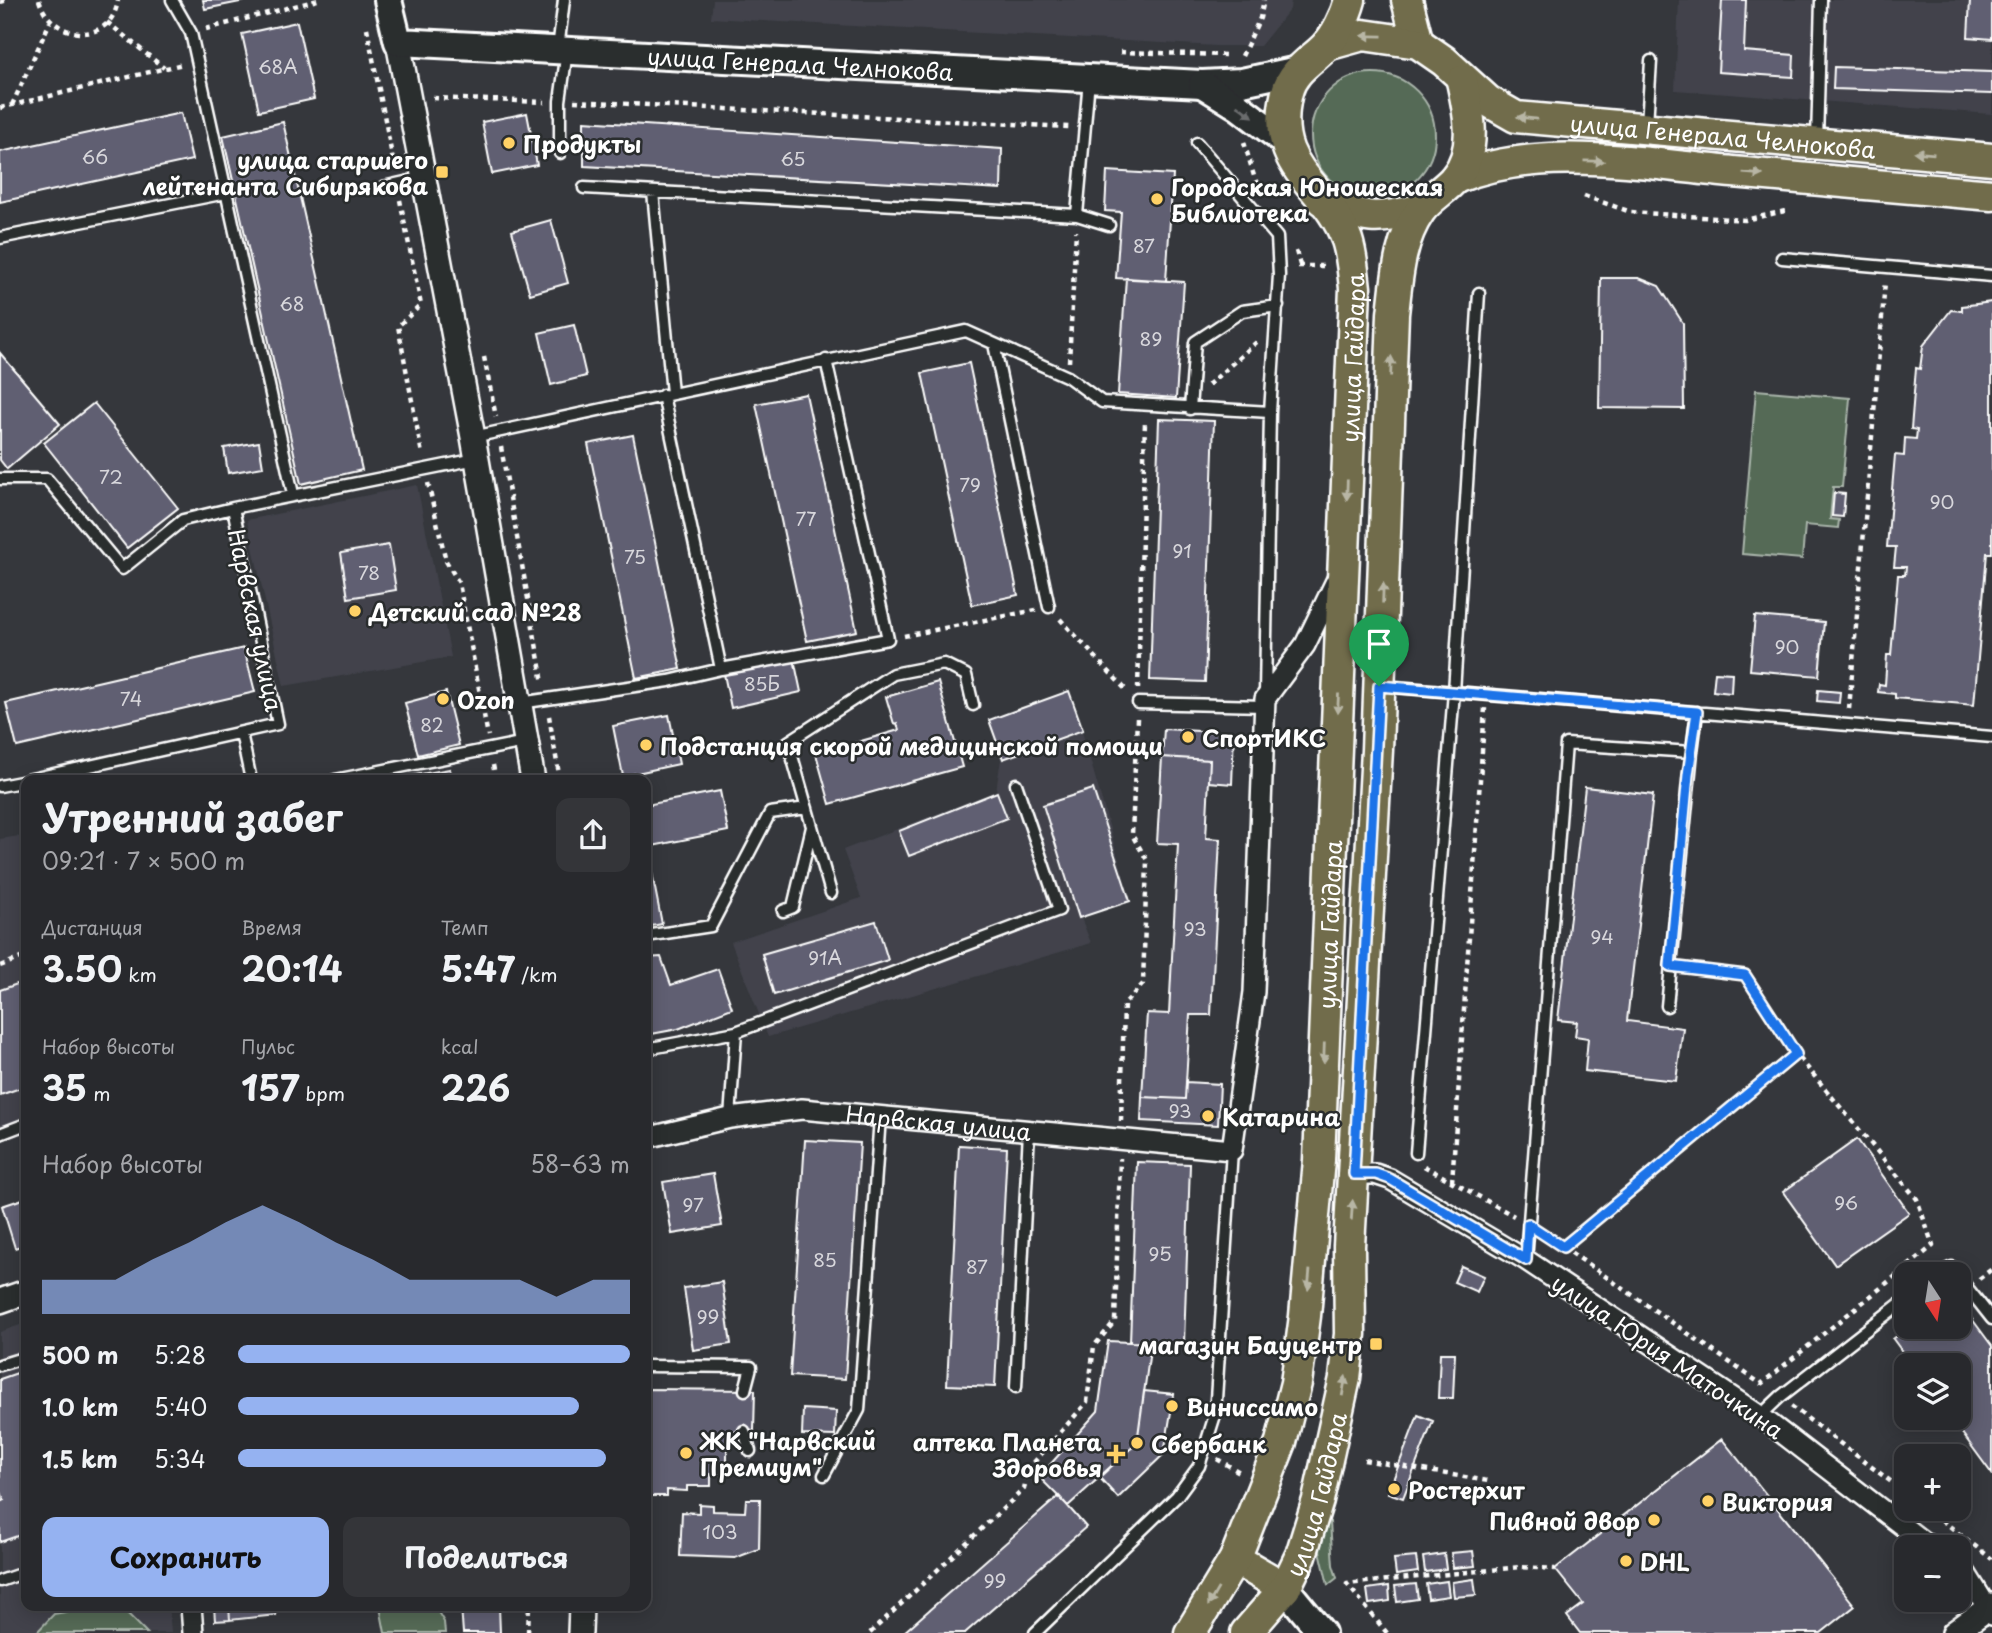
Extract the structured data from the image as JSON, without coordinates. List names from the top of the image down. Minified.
{"streets":{"main road":["улица Генерала Челнокова","улица Гайдара"],"street":["Нарвская улица","улица Юрия Маточкина"]},"crossings":[["улица Генерала Челнокова","улица Гайдара"],["улица Гайдара","улица Юрия Маточкина"]],"places":{"other":["Продукты","Городская Юношеская Библиотека","Детский сад №28","Ozon","СпортИКС","Подстанция скорой медицинской помощи","Катарина","Виниссимо","Сбербанк","ЖК \"Нарвский Премиум\"","Ростерхит","Виктория","Пивной двор","DHL"],"transit":["улица старшего лейтенанта Сибирякова","магазин Бауцентр"],"health":["аптека Планета Здоровья"]},"house_numbers":["68А","66","65","87","68","89","72","79","90","77","91","75","78","90","85Б","74","82","93","94","91А","93","96","97","95","85","87","99","103","99"],"north":"bottom","page":{"heading":["Утренний забег","09:21 · 7 × 500 m"],"stats":[["Дистанция","3.50 km"],["Время","20:14"],["Темп","5:47 /km"],["Набор высоты","35 m"],["Пульс","157 bpm"],["kcal","226"]],"chart":["Набор высоты","58–63 m"],"map_buttons":["+","−"],"list":[{"name":"500 m","note":"5:28"},{"name":"1.0 km","note":"5:40"},{"name":"1.5 km","note":"5:34"}],"buttons":["Сохранить","Поделиться"]}}
